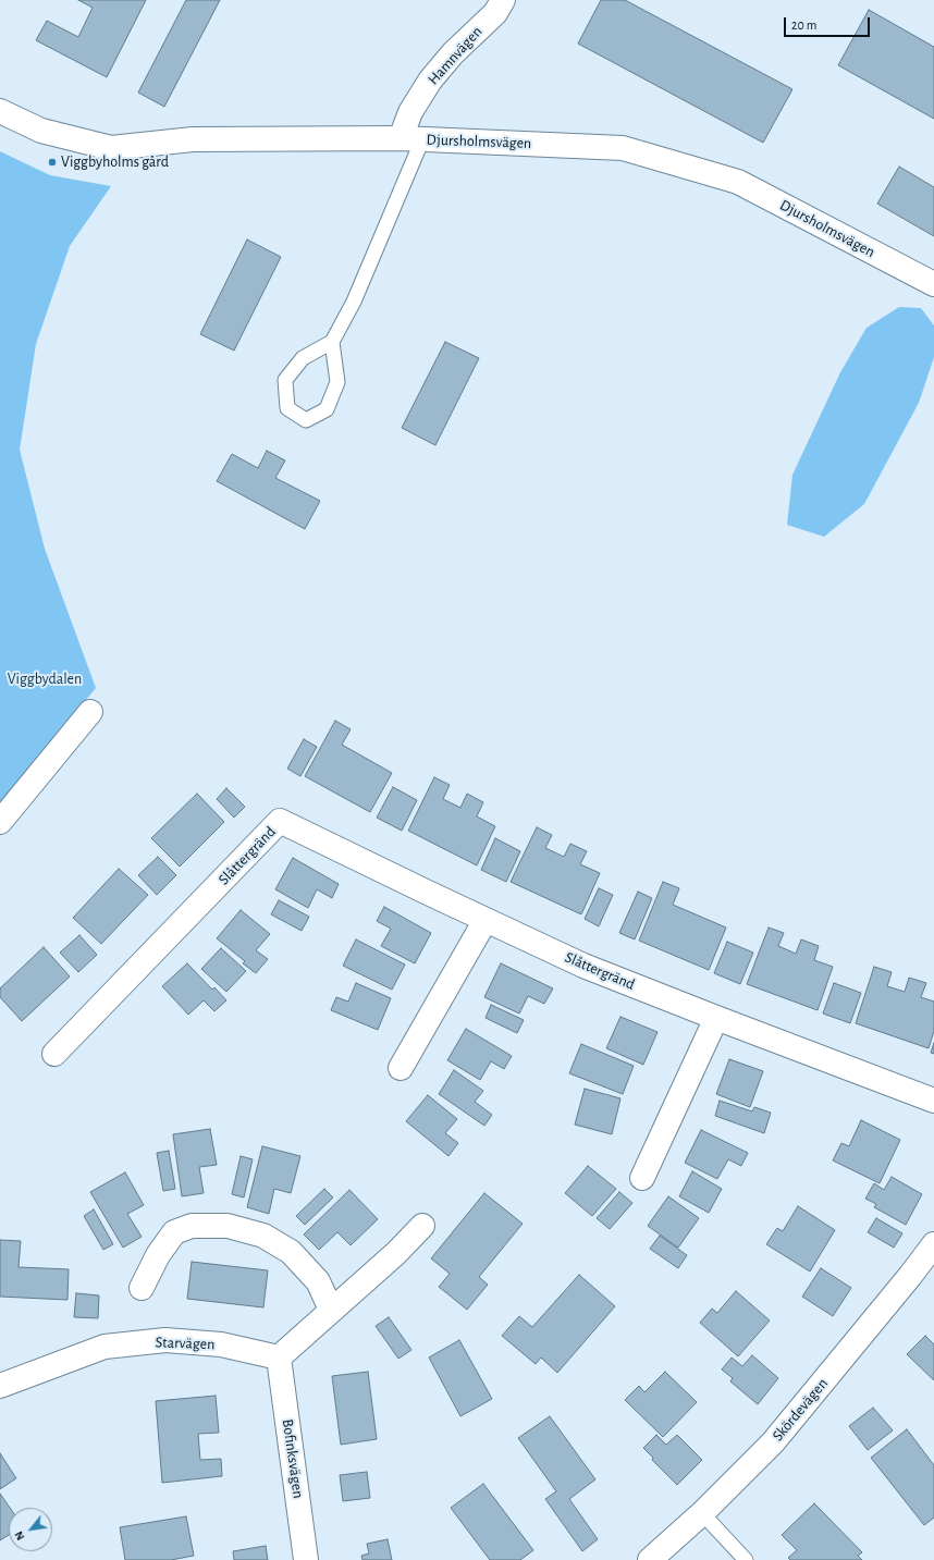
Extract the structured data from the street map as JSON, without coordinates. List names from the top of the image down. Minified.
{"streets":{"street":["Hamnvägen","Djursholmsvägen","Slåttergränd","Starvägen","Skördevägen","Bofinksvägen"]},"crossings":[["Hamnvägen","Djursholmsvägen"],["Starvägen","Bofinksvägen"]],"parks":["Viggbydalen"],"places":["Viggbyholms gård"],"scale_bar":"20 m","north":"bottom left"}
